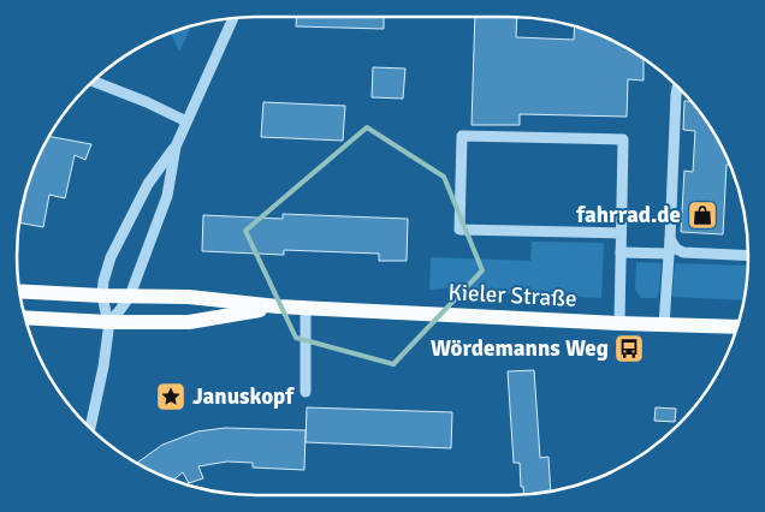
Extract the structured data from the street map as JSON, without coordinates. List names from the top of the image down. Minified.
{"streets":{"main road":["Kieler Straße"]},"places":{"shop":["fahrrad.de"],"bus stop":["Wördemanns Weg"],"place":["Januskopf"]}}
